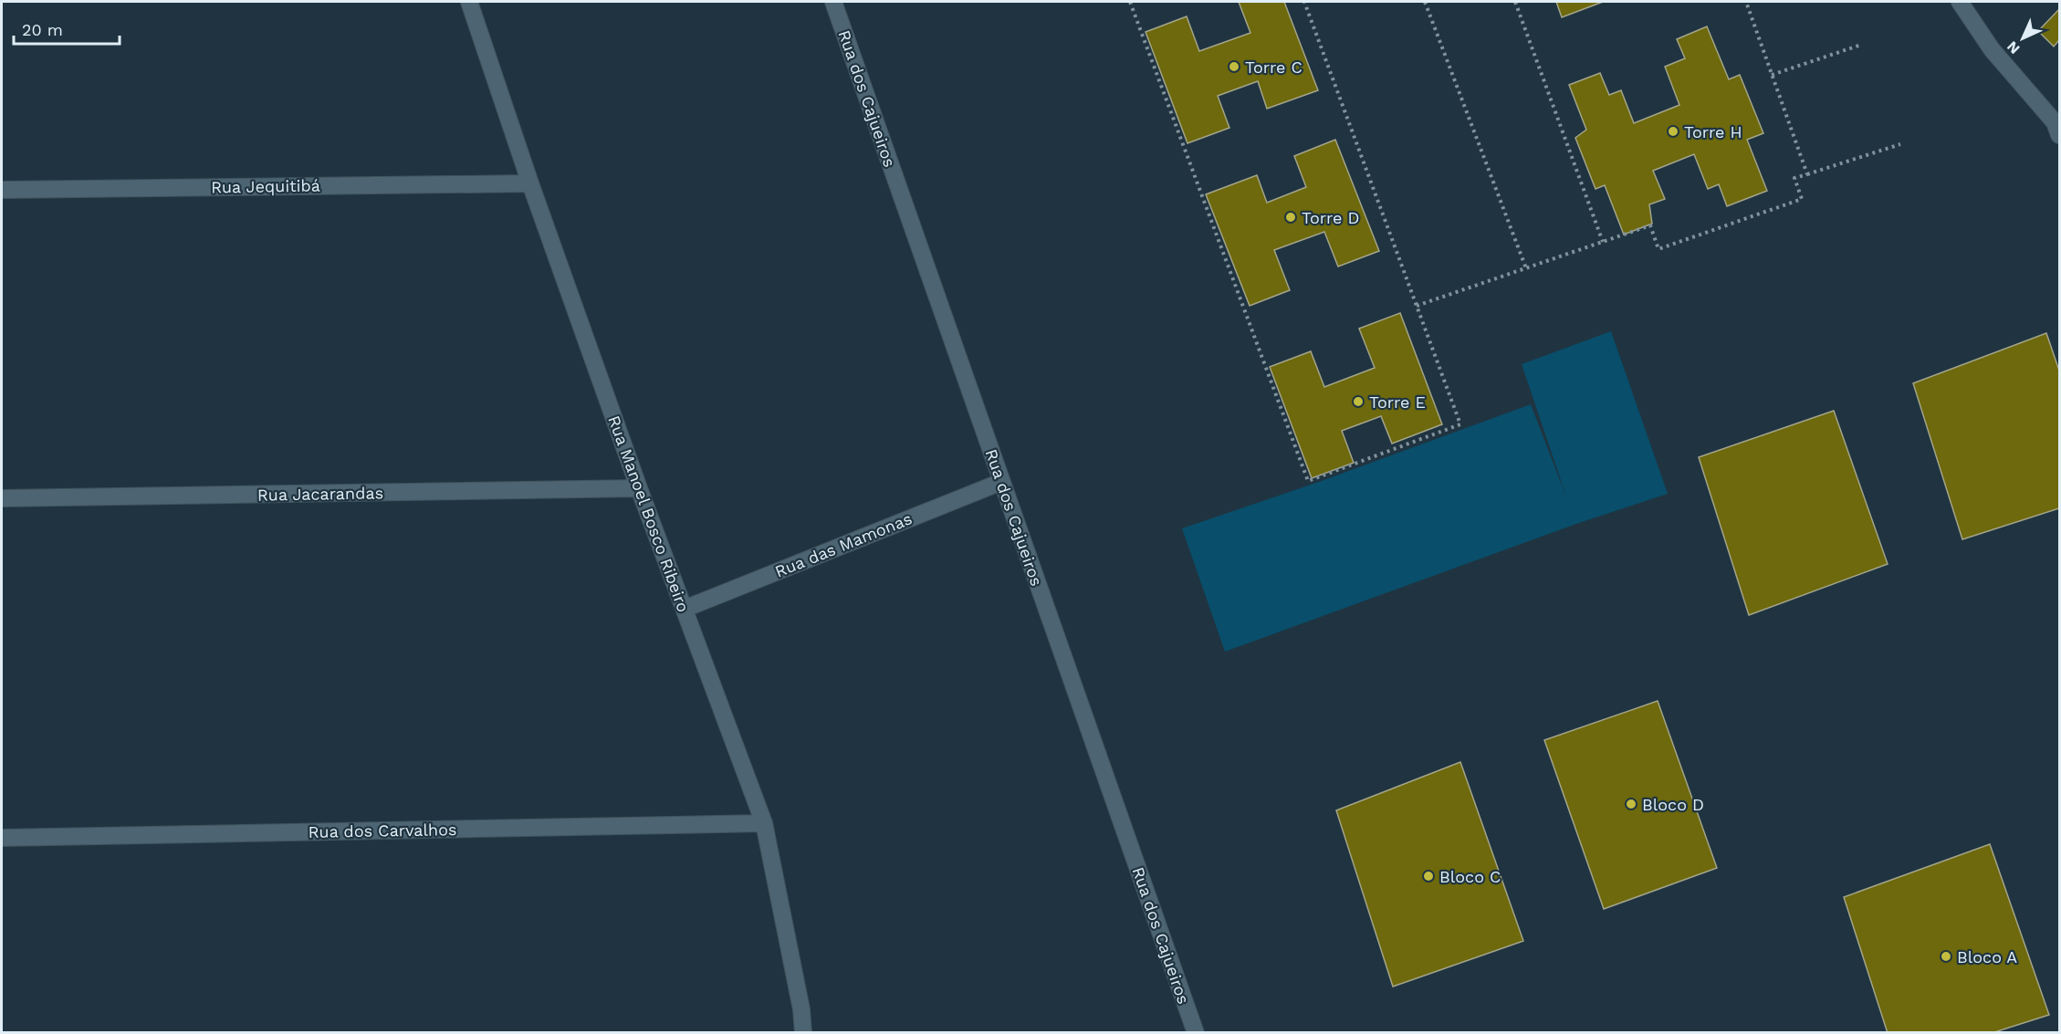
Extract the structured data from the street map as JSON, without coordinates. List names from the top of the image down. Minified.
{"streets":{"street":["Rua dos Cajueiros","Rua Jequitibá","Rua Jacarandas","Rua Manoel Bosco Ribeiro","Rua das Mamonas","Rua dos Carvalhos"]},"crossings":[["Rua dos Cajueiros","Rua das Mamonas"],["Rua Jequitibá","Rua Manoel Bosco Ribeiro"],["Rua Jacarandas","Rua Manoel Bosco Ribeiro"],["Rua Manoel Bosco Ribeiro","Rua das Mamonas"],["Rua Manoel Bosco Ribeiro","Rua dos Carvalhos"]],"places":["Torre C","Torre H","Torre D","Torre E","Bloco D","Bloco C","Bloco A"],"scale_bar":"20 m","north":"bottom left"}
